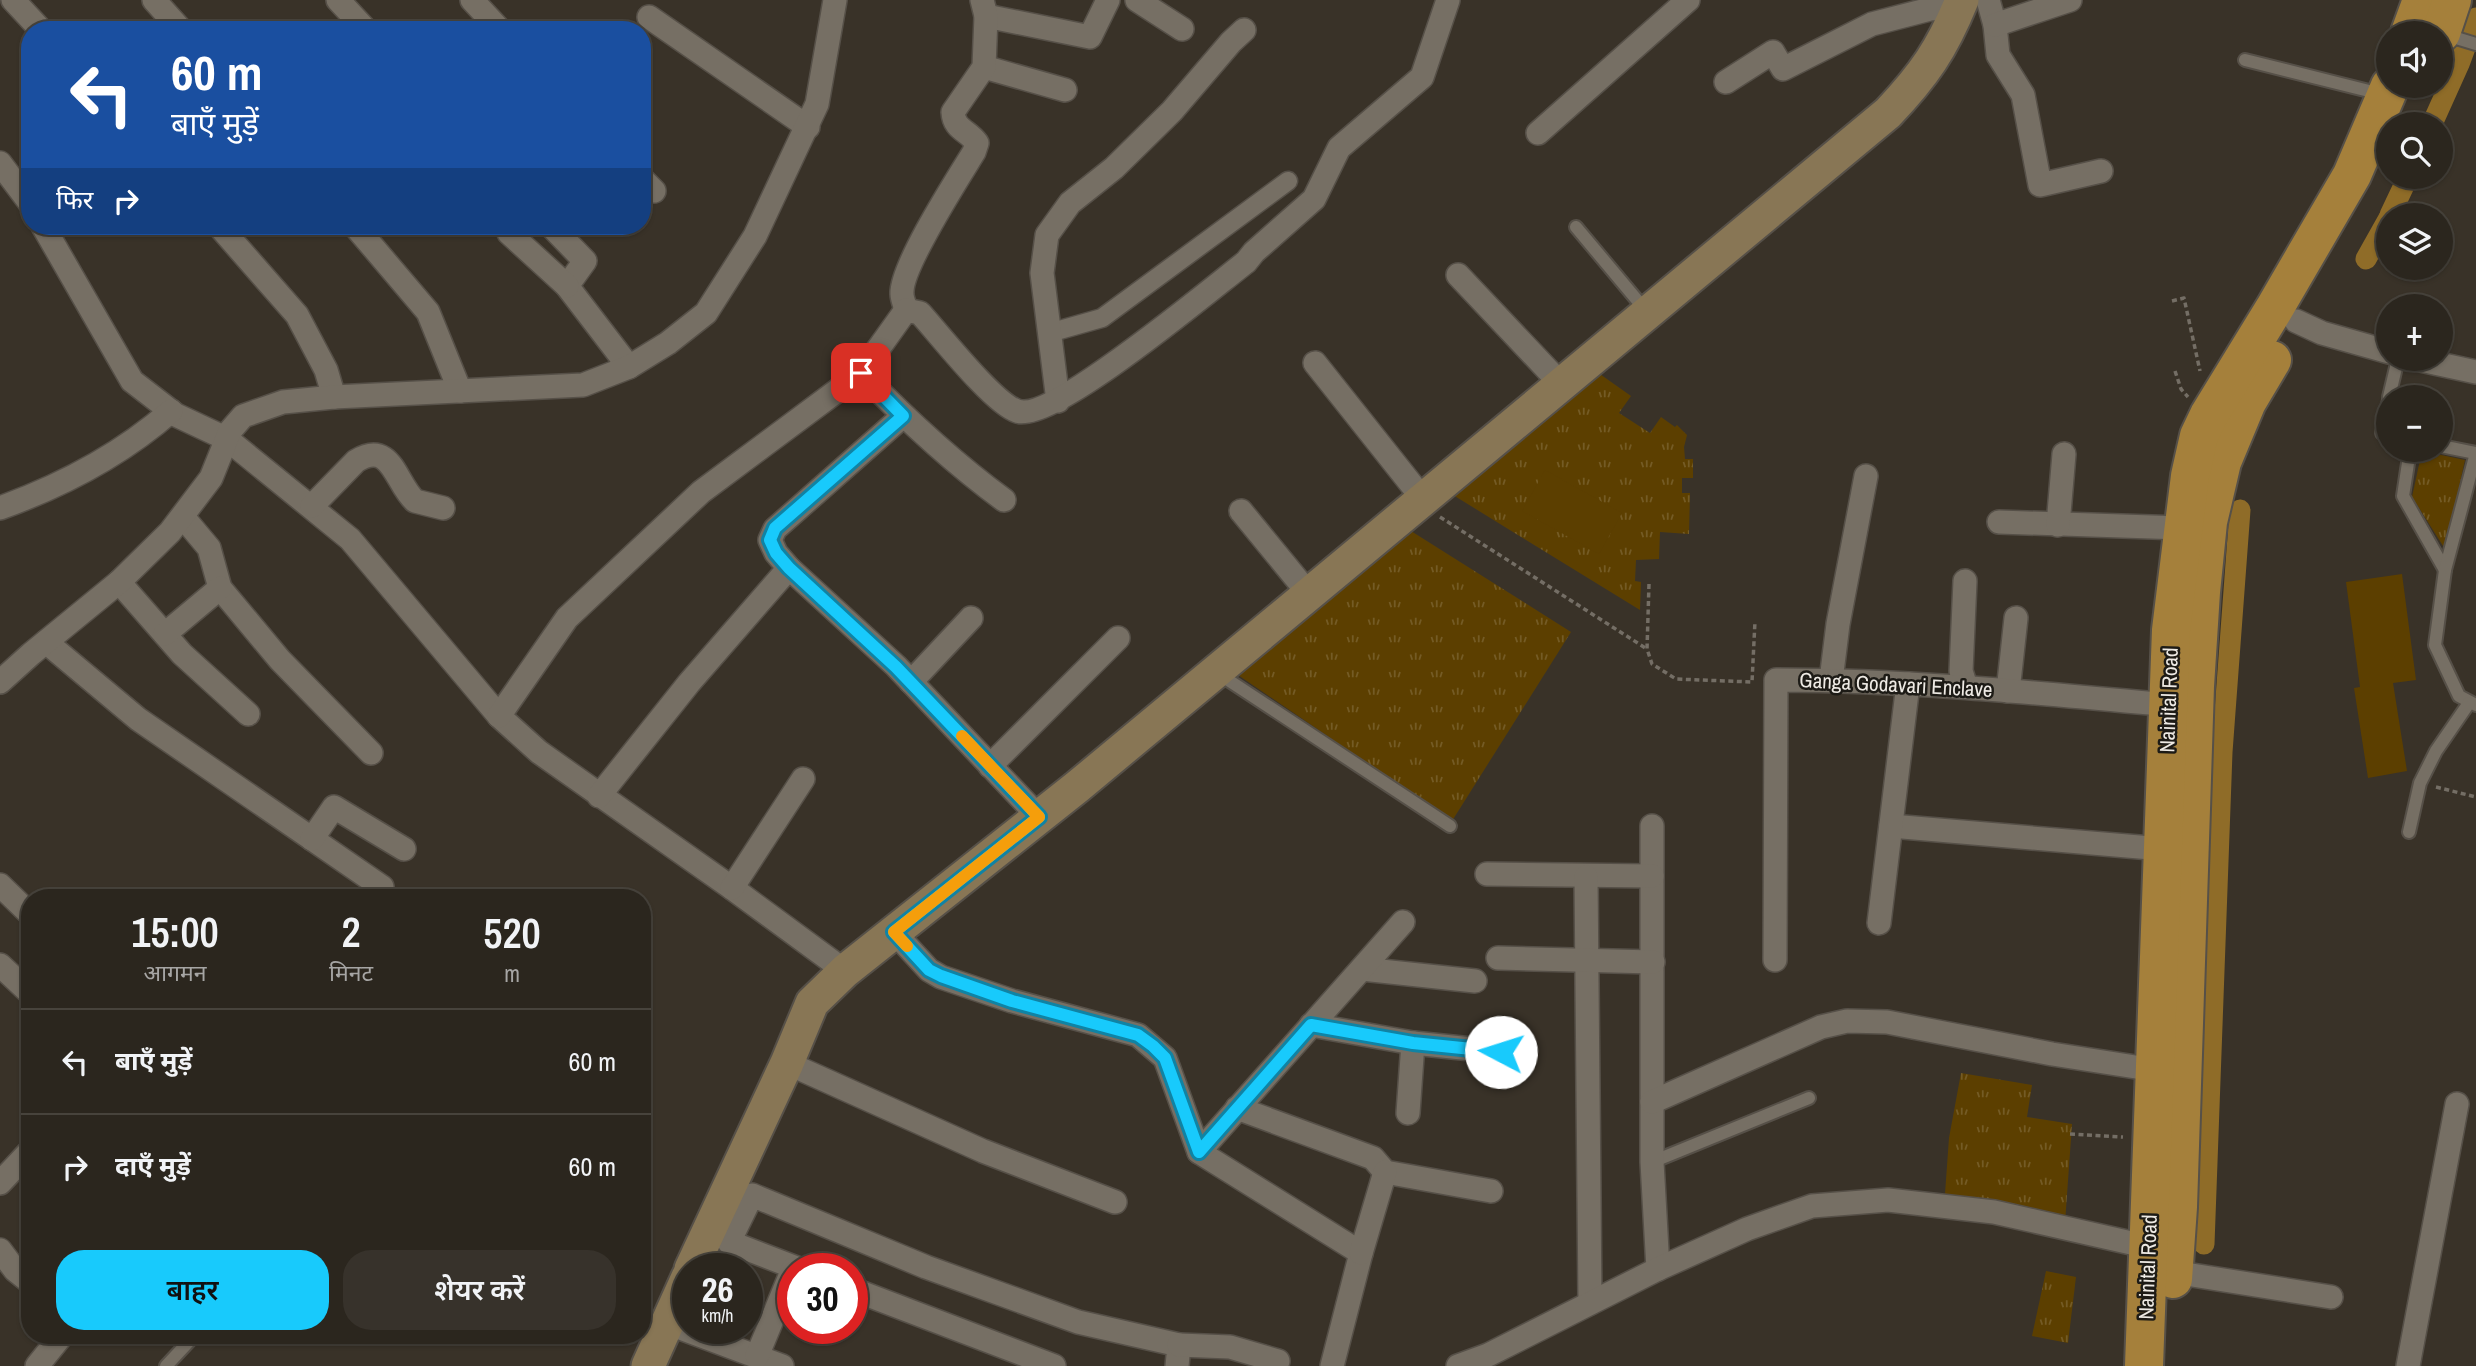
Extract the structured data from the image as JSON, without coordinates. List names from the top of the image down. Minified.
{"streets":{"highway":["Nainital Road"],"street":["Ganga Godavari Enclave"]},"crossings":[["Ganga Godavari Enclave","Nainital Road"]],"page":{"map_buttons":["+","−"],"turn":["60 m","बाएँ मुड़ें"],"then":"फिर","eta":["15:00","आगमन","2","मिनट","520","m"],"list":[{"name":"बाएँ मुड़ें","value":"60 m"},{"name":"दाएँ मुड़ें","value":"60 m"}],"buttons":["बाहर","शेयर करें"],"speed":"26 km/h","limit":"30"}}
